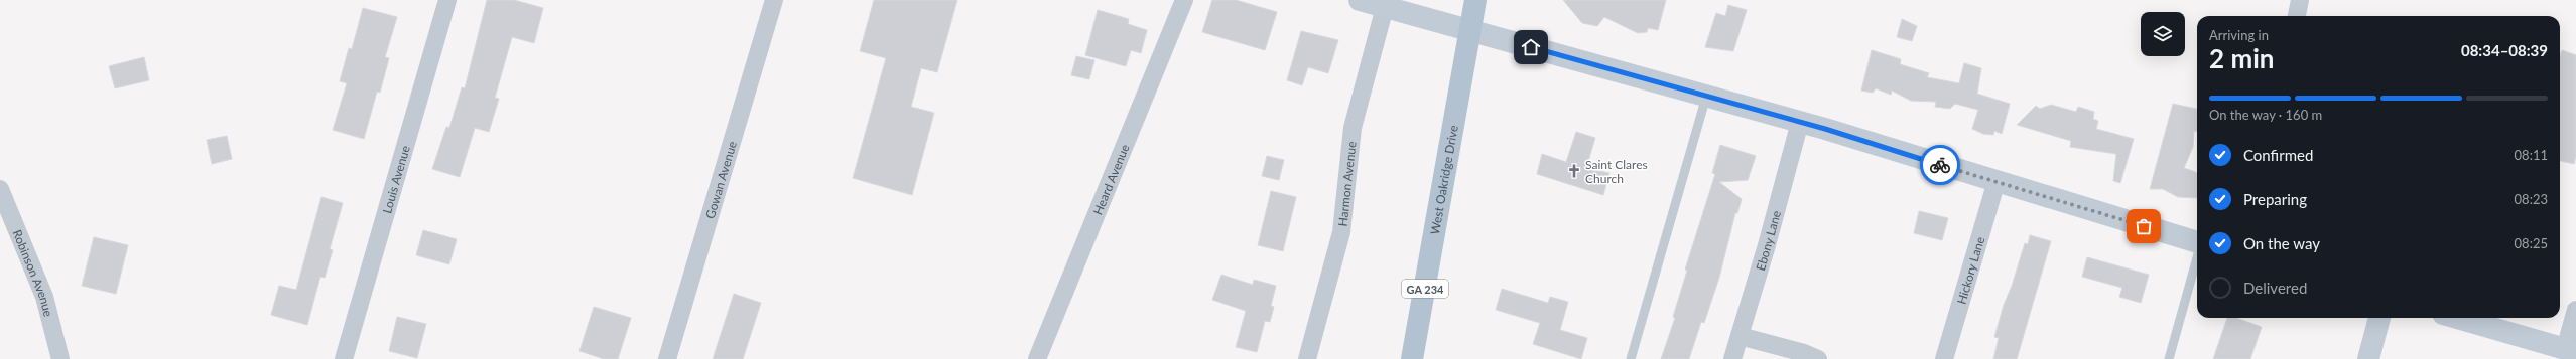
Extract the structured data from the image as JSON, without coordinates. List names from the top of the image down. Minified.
{"streets":{"main road":["West Oakridge Drive","GA 234"],"street":["Louis Avenue","Gowan Avenue","Heard Avenue","Harmon Avenue","Ebony Lane","Hickory Lane","Robinson Avenue"]},"places":{"church":["Saint Clares Church"]},"page":{"heading":["2 min","Arriving in","08:34–08:39"],"bar":"On the way · 160 m","list":[["Confirmed","08:11"],["Preparing","08:23"],["On the way","08:25"],"Delivered"]}}
